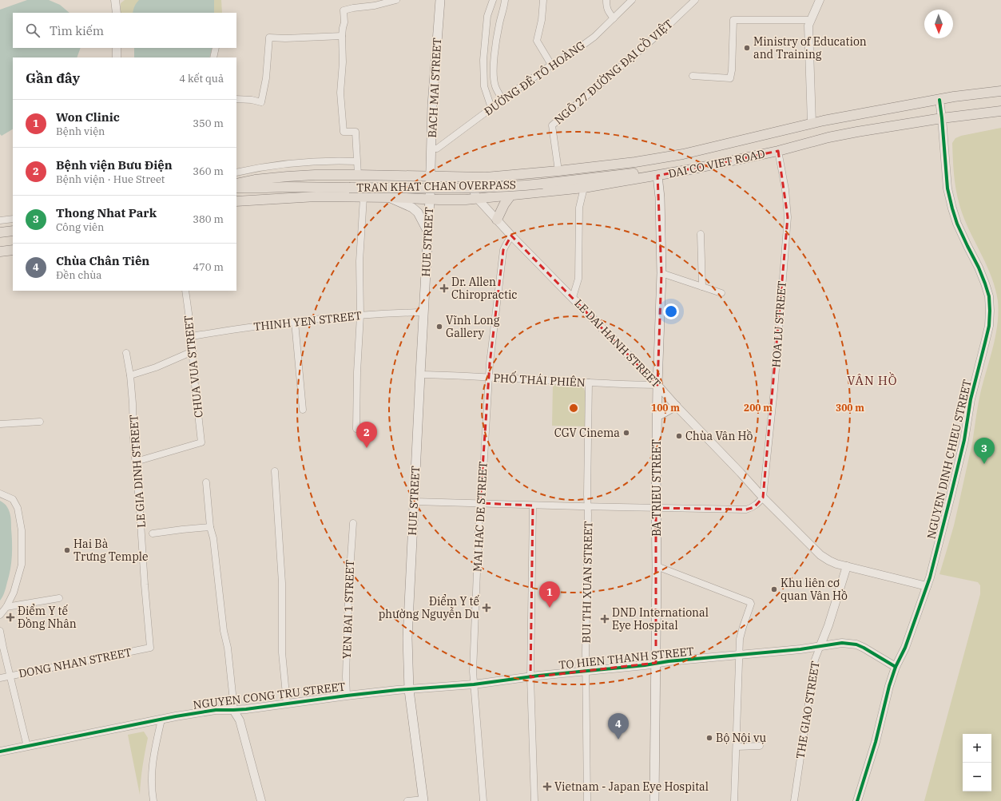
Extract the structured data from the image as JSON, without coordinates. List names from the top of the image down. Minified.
{"streets":{"main road":["BACH MAI STREET","DAI CO VIET ROAD","TRAN KHAT CHAN OVERPASS","HUE STREET","BA TRIEU STREET"],"street":["NGÕ 27 ĐƯỜNG ĐẠI CỒ VIỆT","ĐƯỜNG ĐÊ TÔ HOÀNG","THINH YEN STREET","HOA LU STREET","LE DAI HANH STREET","CHUA VUA STREET","PHỐ THÁI PHIÊN","NGUYEN DINH CHIEU STREET","LE GIA DINH STREET","MAI HAC DE STREET","BUI THI XUAN STREET","YEN BAI 1 STREET","TO HIEN THANH STREET","DONG NHAN STREET","NGUYEN CONG TRU STREET","THE GIAO STREET"]},"crossings":[["NGÕ 27 ĐƯỜNG ĐẠI CỒ VIỆT","DAI CO VIET ROAD"],["ĐƯỜNG ĐÊ TÔ HOÀNG","BACH MAI STREET"],["BACH MAI STREET","DAI CO VIET ROAD"],["BACH MAI STREET","HUE STREET"],["DAI CO VIET ROAD","TRAN KHAT CHAN OVERPASS"],["DAI CO VIET ROAD","HUE STREET"],["DAI CO VIET ROAD","HOA LU STREET"],["DAI CO VIET ROAD","LE DAI HANH STREET"],["DAI CO VIET ROAD","NGUYEN DINH CHIEU STREET"],["DAI CO VIET ROAD","BA TRIEU STREET"],["HUE STREET","THINH YEN STREET"],["HUE STREET","PHỐ THÁI PHIÊN"],["HUE STREET","TO HIEN THANH STREET"],["HUE STREET","NGUYEN CONG TRU STREET"],["THINH YEN STREET","CHUA VUA STREET"],["HOA LU STREET","LE DAI HANH STREET"],["LE DAI HANH STREET","PHỐ THÁI PHIÊN"],["LE DAI HANH STREET","NGUYEN DINH CHIEU STREET"],["LE DAI HANH STREET","BA TRIEU STREET"],["LE DAI HANH STREET","MAI HAC DE STREET"],["LE DAI HANH STREET","THE GIAO STREET"],["CHUA VUA STREET","LE GIA DINH STREET"],["PHỐ THÁI PHIÊN","BA TRIEU STREET"],["PHỐ THÁI PHIÊN","MAI HAC DE STREET"],["PHỐ THÁI PHIÊN","BUI THI XUAN STREET"],["NGUYEN DINH CHIEU STREET","TO HIEN THANH STREET"],["LE GIA DINH STREET","DONG NHAN STREET"],["BA TRIEU STREET","TO HIEN THANH STREET"],["MAI HAC DE STREET","TO HIEN THANH STREET"],["BUI THI XUAN STREET","TO HIEN THANH STREET"],["YEN BAI 1 STREET","NGUYEN CONG TRU STREET"],["TO HIEN THANH STREET","NGUYEN CONG TRU STREET"],["TO HIEN THANH STREET","THE GIAO STREET"]],"districts":["VÂN HỒ"],"places":{"other":["Ministry of Education and Training","Vĩnh Long Gallery","CGV Cinema","Chùa Vân Hồ","Hai Bà Trưng Temple","Khu liên cơ quan Vân Hồ","Bộ Nội vụ"],"health":["Dr. Allen Chiropractic","Điểm Y tế phường Nguyễn Du","Điểm Y tế Đồng Nhân","DND International Eye Hospital","Vietnam - Japan Eye Hospital"]},"north":"bottom","page":{"search":"Tìm kiếm","heading":["Gần đây","4 kết quả"],"list":[{"mark":"1","name":"Won Clinic","note":"Bệnh viện","value":"350 m"},{"mark":"2","name":"Bệnh viện Bưu Điện","note":"Bệnh viện · Hue Street","value":"360 m"},{"mark":"3","name":"Thong Nhat Park","note":"Công viên","value":"380 m"},{"mark":"4","name":"Chùa Chân Tiên","note":"Đền chùa","value":"470 m"}],"pins":["2","3","1","4"],"map_buttons":["+","−"]},"rings":["100 m","200 m","300 m"]}
